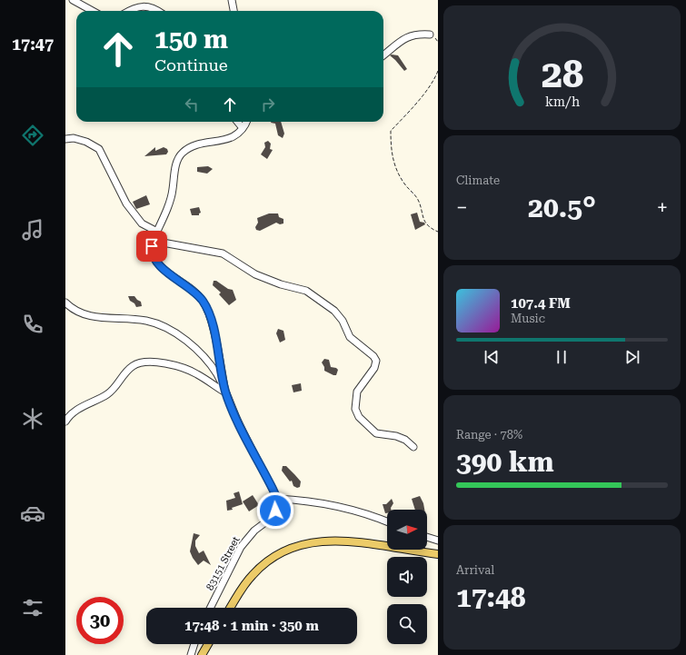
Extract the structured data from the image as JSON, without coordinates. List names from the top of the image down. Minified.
{"streets":{"street":["83151 Street"]},"north":"right","page":{"tabs":"17:47","turn":["150 m","Continue"],"tile":["Climate",["Range · 78%","390 km"],["Arrival","17:48"]],"heat":["−","20.5°","+"],"song":["107.4 FM","Music"],"limit":"30","trip":"17:48 · 1 min · 350 m","gauge":["28","km/h"]}}
